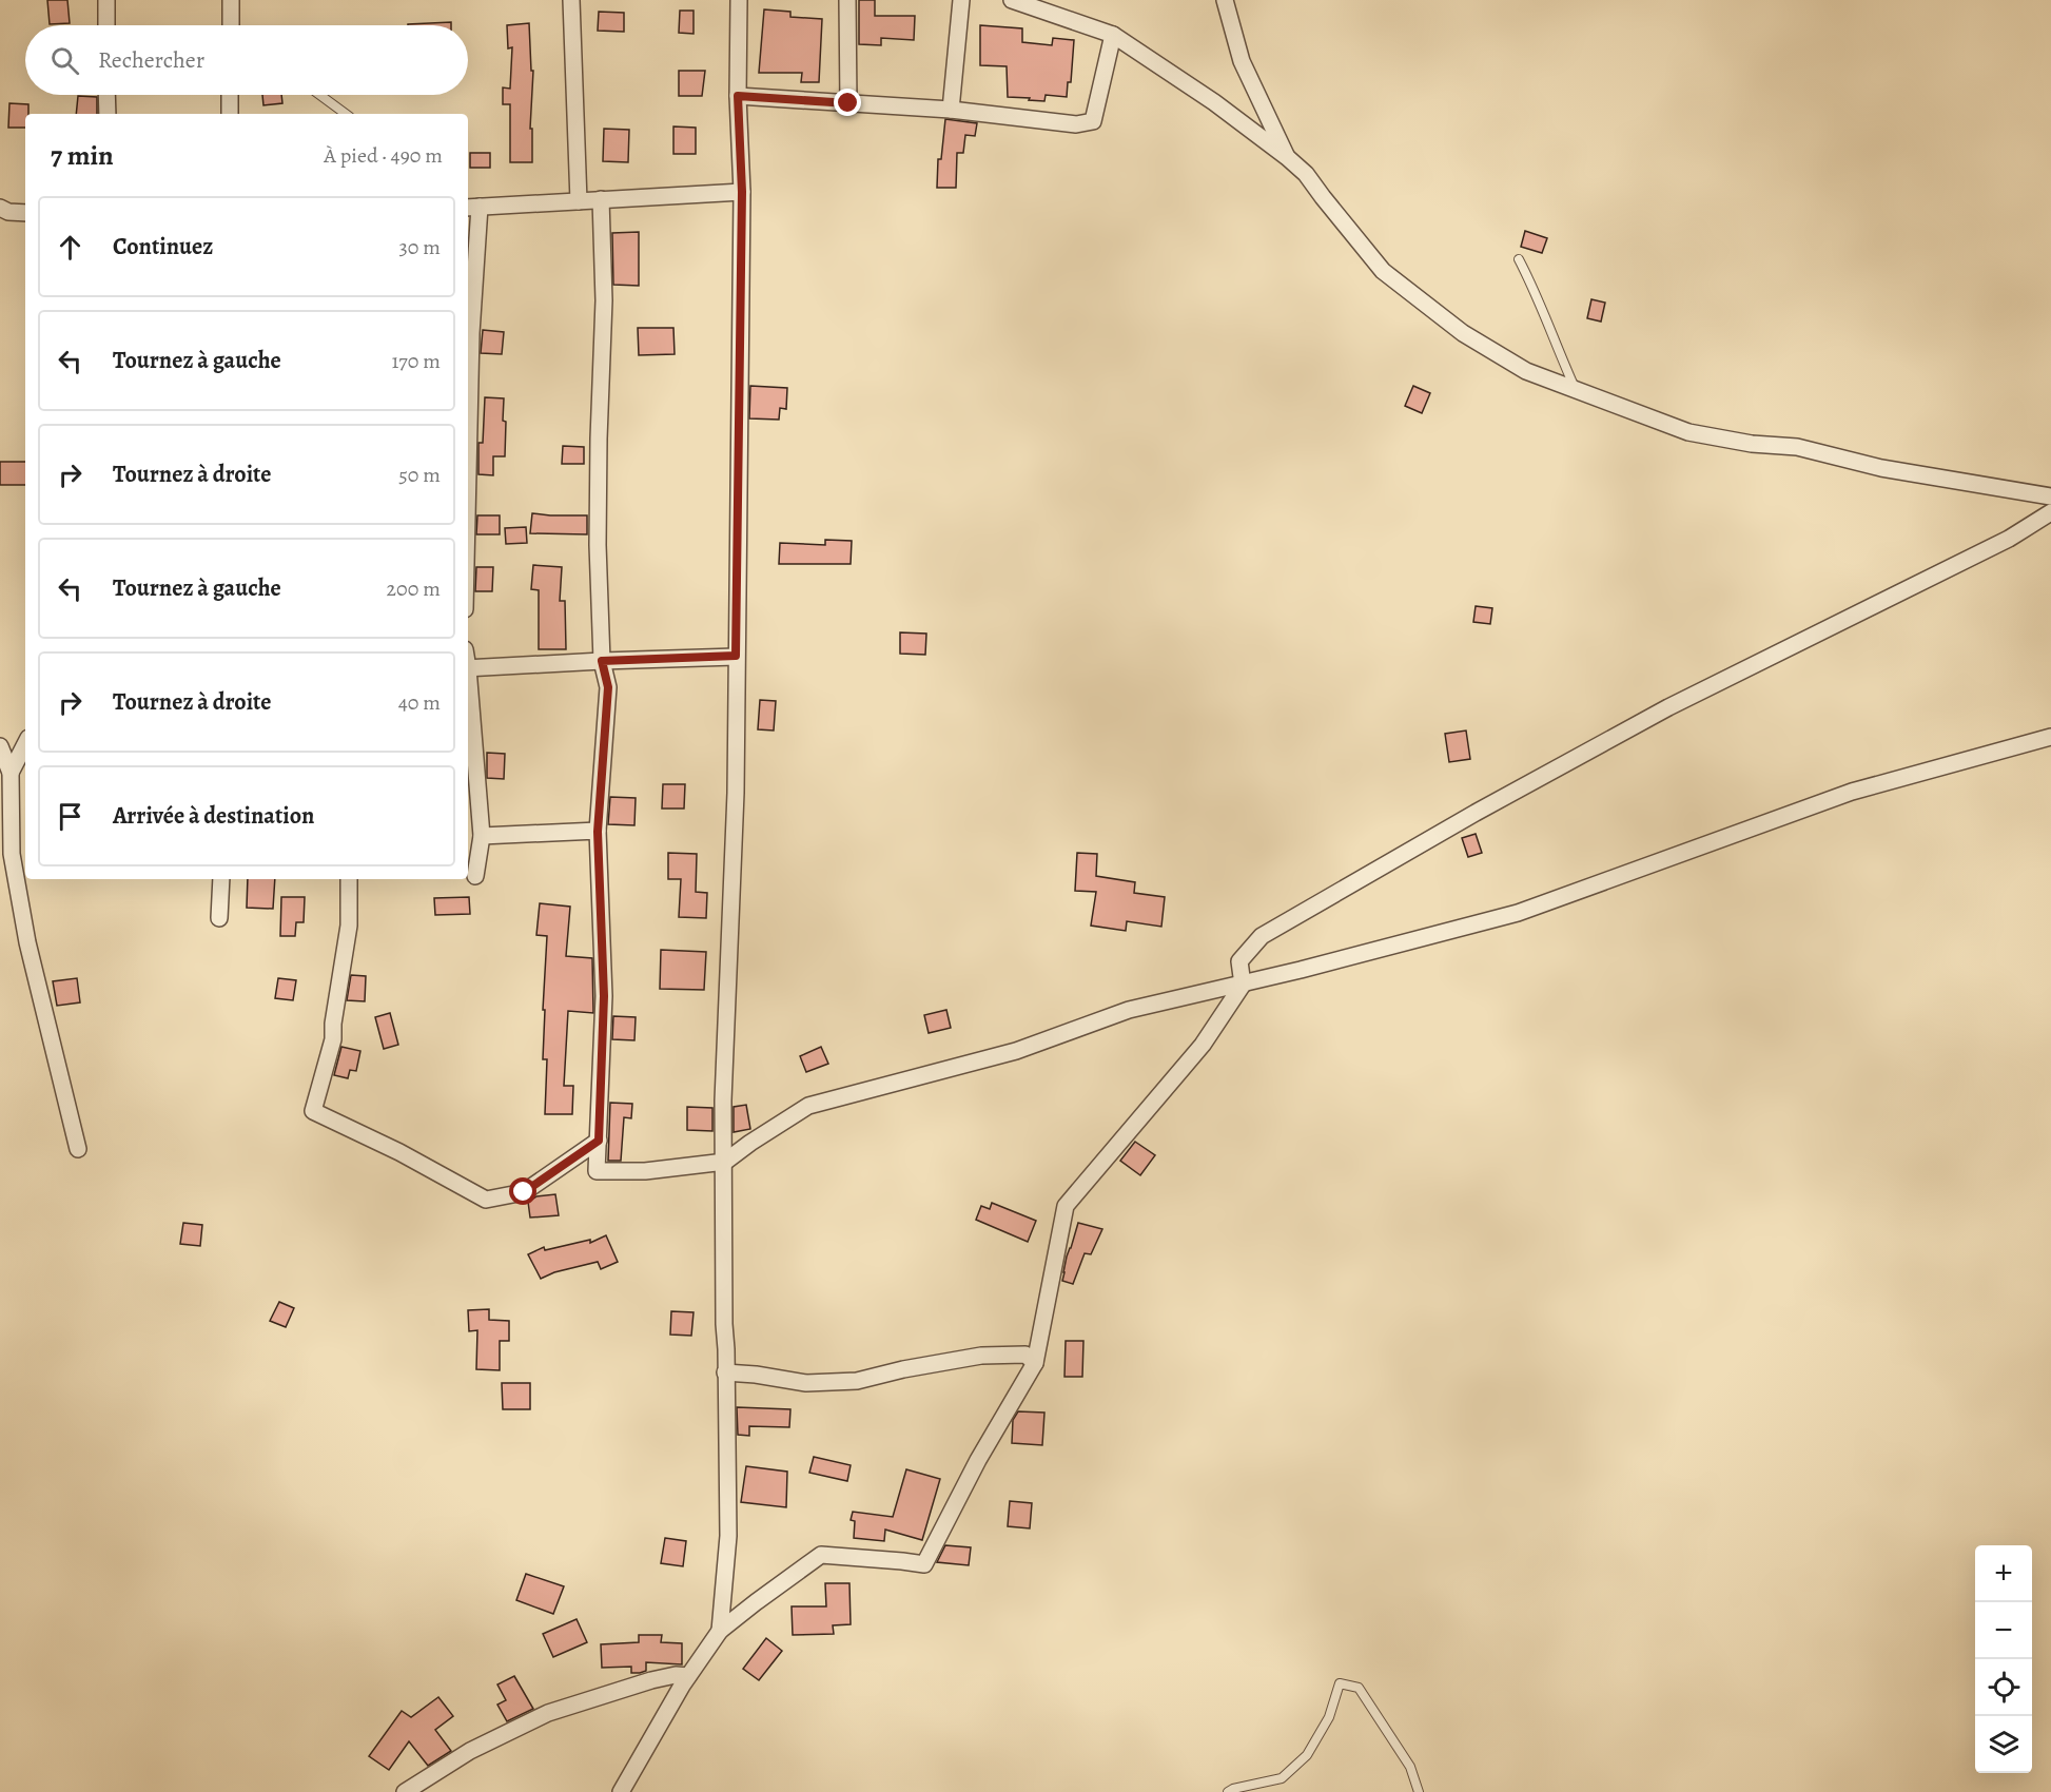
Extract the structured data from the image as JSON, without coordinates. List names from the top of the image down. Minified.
{"page":{"search":"Rechercher","heading":["7 min","À pied · 490 m"],"list":[["Continuez","30 m"],["Tournez à gauche","170 m"],["Tournez à droite","50 m"],["Tournez à gauche","200 m"],["Tournez à droite","40 m"],"Arrivée à destination"],"map_buttons":["+","−"]}}
